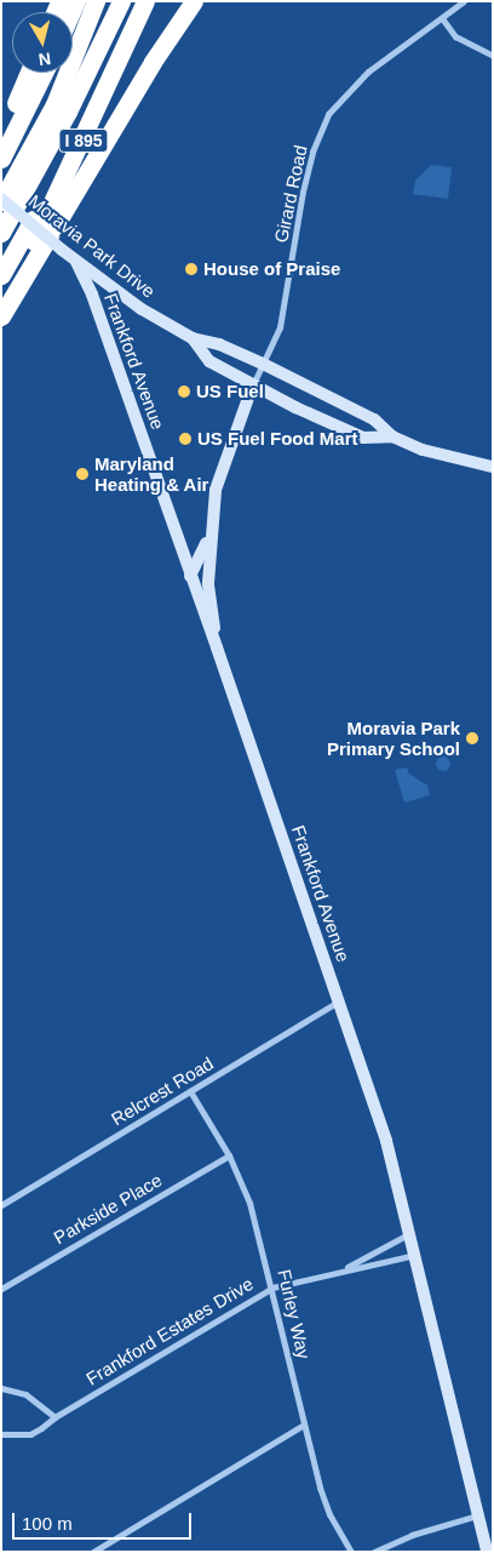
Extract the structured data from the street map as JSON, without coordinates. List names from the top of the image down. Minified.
{"streets":{"highway":["I 895"],"street":["Girard Road","Moravia Park Drive","Frankford Avenue","Relcrest Road","Parkside Place","Furley Way","Frankford Estates Drive"]},"crossings":[["Girard Road","Moravia Park Drive"],["Moravia Park Drive","Frankford Avenue"],["Frankford Avenue","Relcrest Road"],["Frankford Avenue","Frankford Estates Drive"],["Relcrest Road","Furley Way"],["Parkside Place","Furley Way"],["Furley Way","Frankford Estates Drive"]],"places":["House of Praise","US Fuel","US Fuel Food Mart","Maryland Heating & Air","Moravia Park Primary School"],"scale_bar":"100 m","north":"bottom"}
